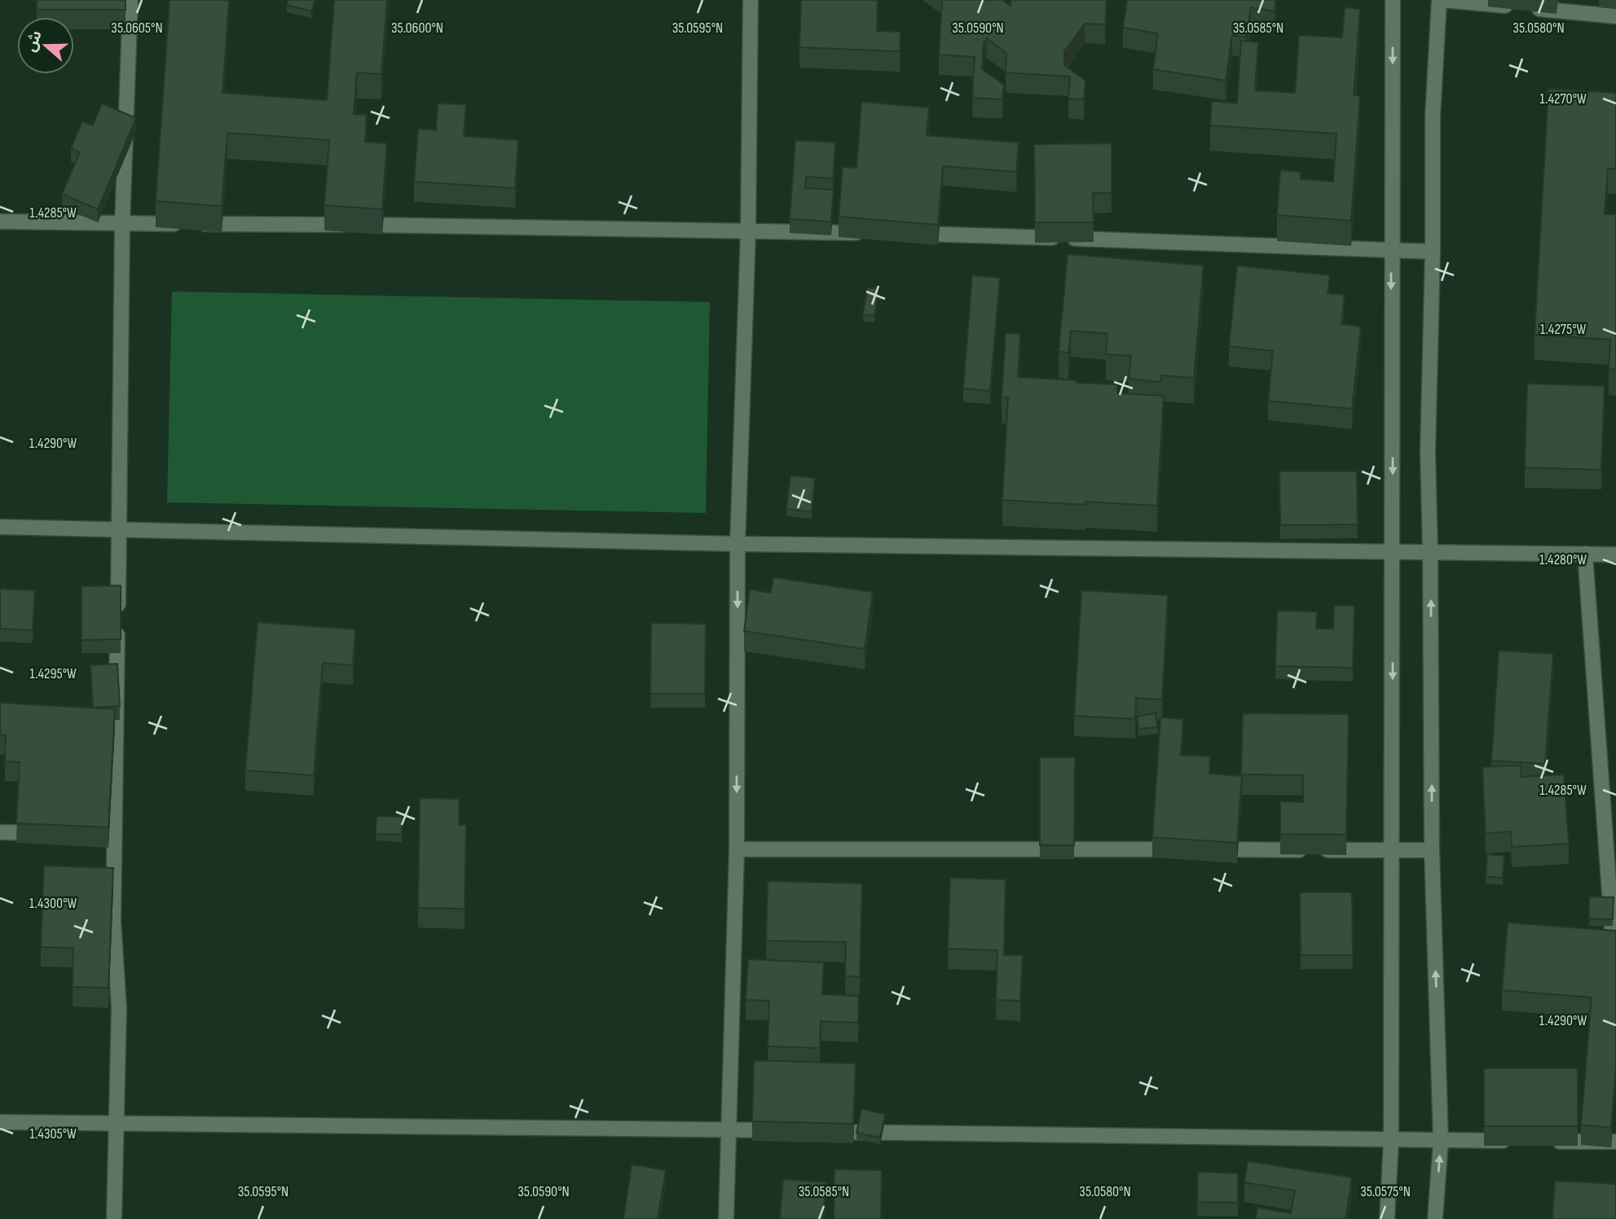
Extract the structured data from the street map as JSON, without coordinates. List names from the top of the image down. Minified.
{"north":"left","coordinates":["35.0605°N","35.0600°N","35.0595°N","35.0590°N","35.0585°N","35.0580°N","1.4270°W","1.4285°W","1.4275°W","1.4290°W","1.4280°W","1.4295°W","1.4300°W","1.4305°W","35.0575°N"]}
